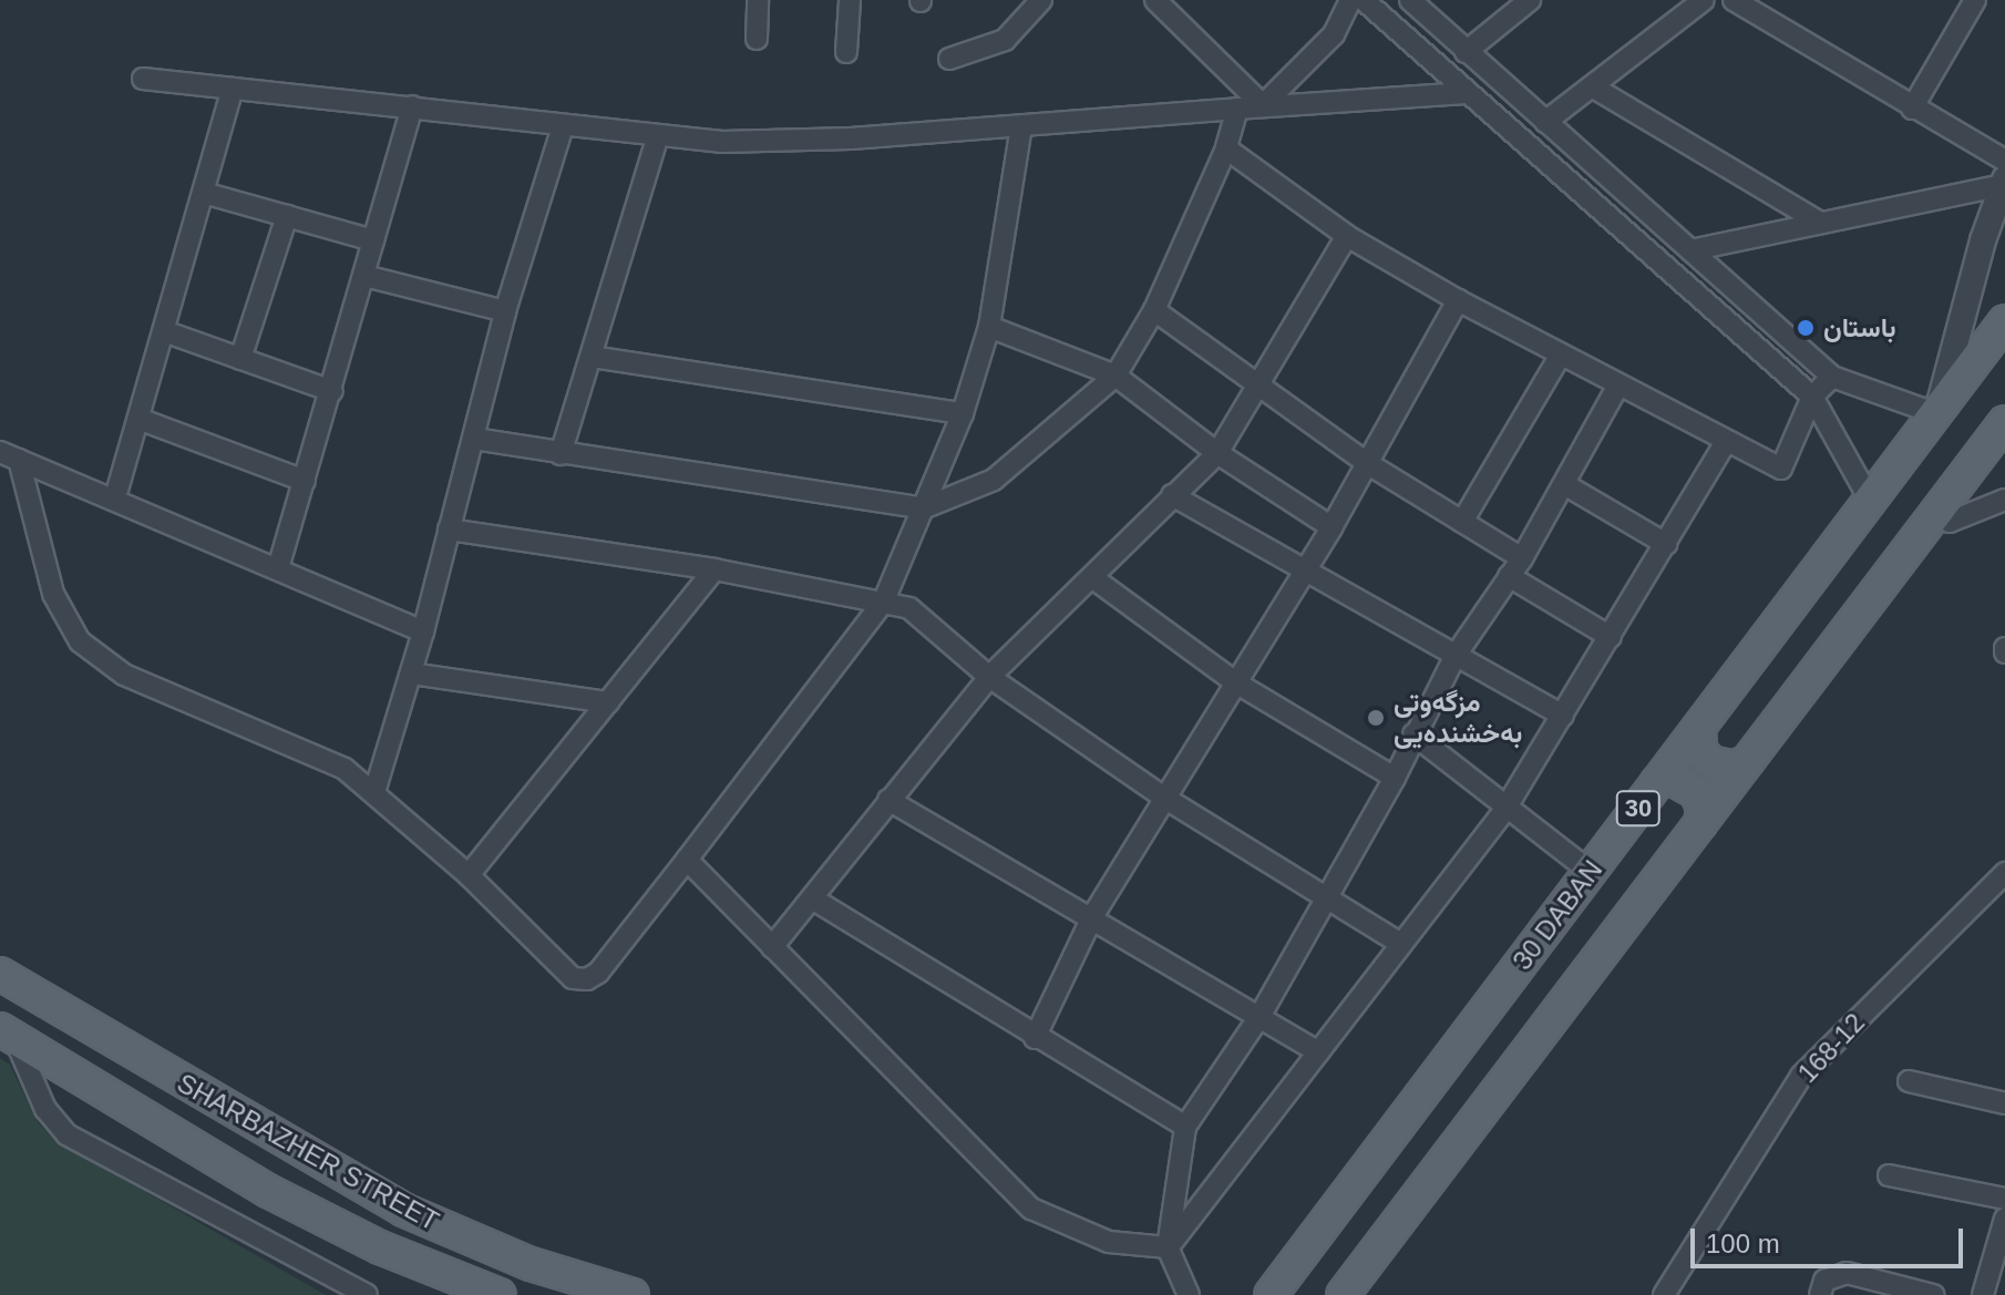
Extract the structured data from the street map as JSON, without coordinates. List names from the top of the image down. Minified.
{"streets":{"main road":["30","30 DABAN","SHARBAZHER STREET"],"street":["168-12"]},"places":["باستان","مزگەوتی بەخشندەیی"],"scale_bar":"100 m"}
